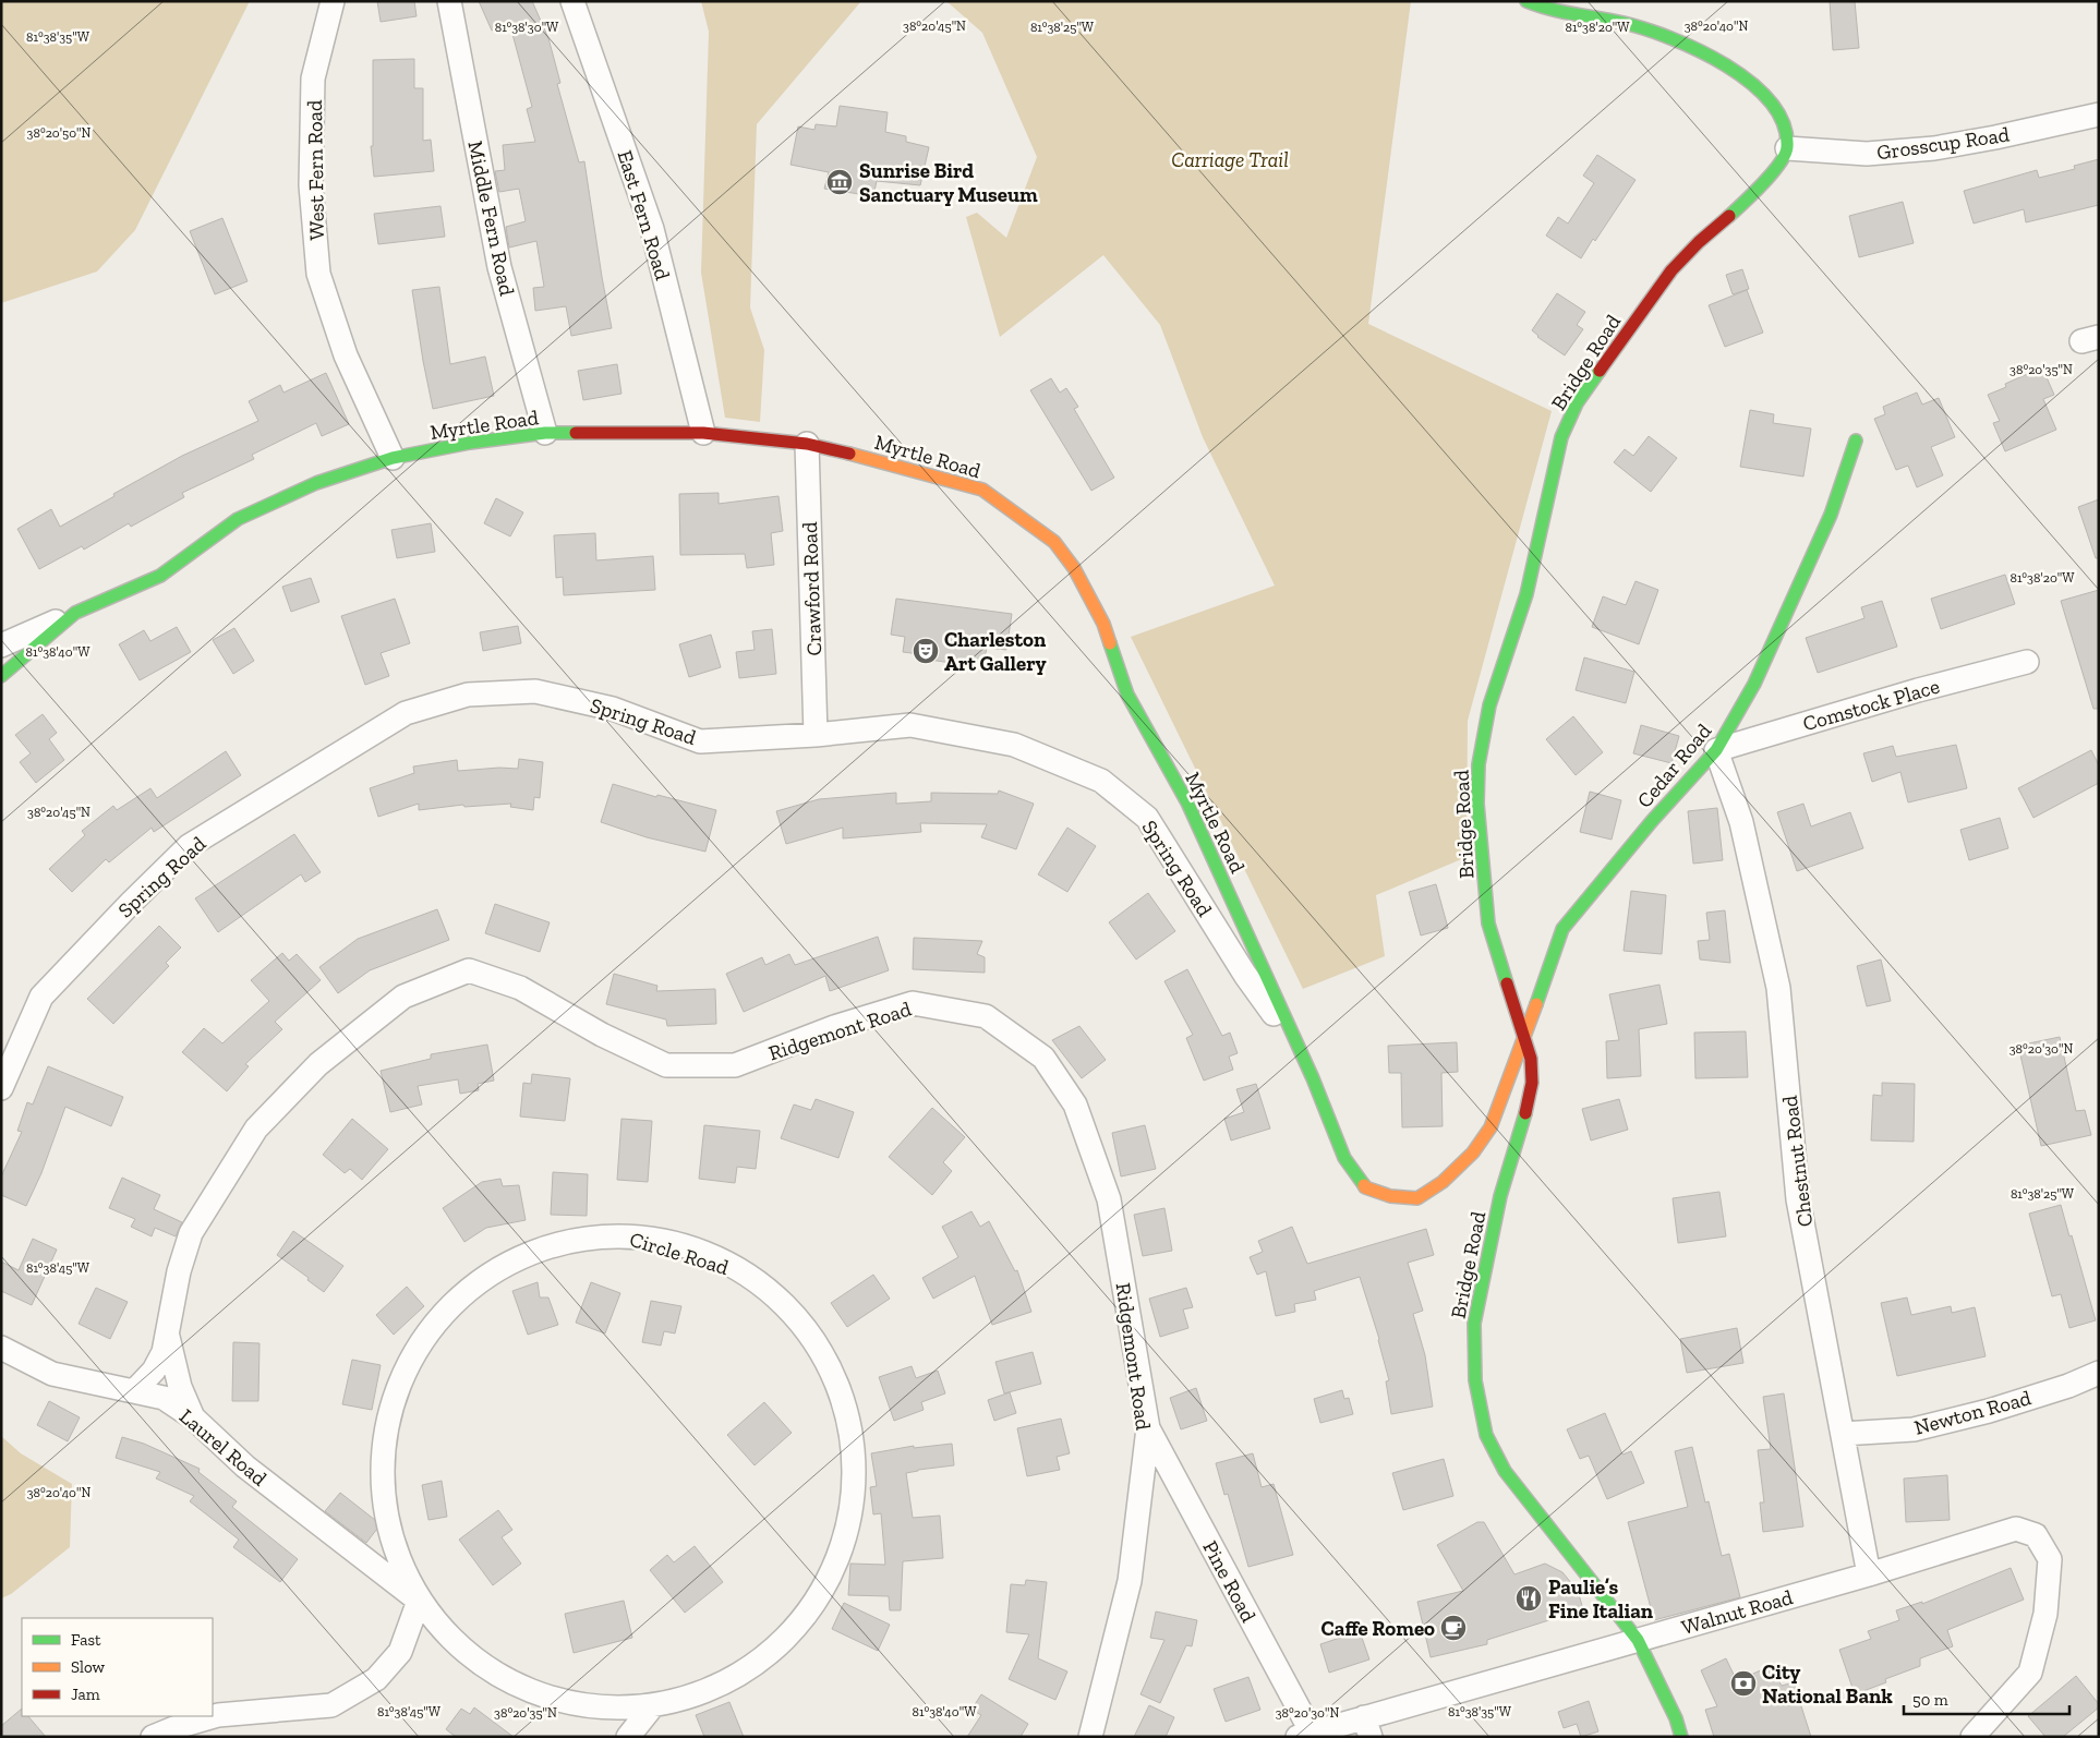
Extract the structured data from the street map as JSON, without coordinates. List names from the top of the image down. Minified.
{"streets":{"street":["Grosscup Road","West Fern Road","East Fern Road","Middle Fern Road","Bridge Road","Myrtle Road","Crawford Road","Comstock Place","Spring Road","Cedar Road","Ridgemont Road","Chestnut Road","Circle Road","Newton Road","Laurel Road","Pine Road","Walnut Road"]},"crossings":[["Grosscup Road","Bridge Road"],["West Fern Road","Myrtle Road"],["East Fern Road","Myrtle Road"],["Middle Fern Road","Myrtle Road"],["Bridge Road","Myrtle Road"],["Bridge Road","Cedar Road"],["Bridge Road","Walnut Road"],["Myrtle Road","Crawford Road"],["Myrtle Road","Spring Road"],["Myrtle Road","Cedar Road"],["Crawford Road","Spring Road"],["Comstock Place","Cedar Road"],["Comstock Place","Chestnut Road"],["Cedar Road","Chestnut Road"],["Ridgemont Road","Laurel Road"],["Ridgemont Road","Pine Road"],["Chestnut Road","Newton Road"],["Chestnut Road","Walnut Road"],["Circle Road","Laurel Road"],["Pine Road","Walnut Road"]],"parks":["Carriage Trail"],"places":{"museum":["Sunrise Bird Sanctuary Museum"],"theatre":["Charleston Art Gallery"],"restaurant":["Paulie’s Fine Italian"],"cafe":["Caffe Romeo"],"bank":["City National Bank"]},"legend":["Fast","Slow","Jam"],"scale_bar":"50 m","coordinates":["38°20'45\"N","38°20'40\"N","81°38'30\"W","81°38'25\"W","81°38'20\"W","81°38'35\"W","38°20'50\"N","38°20'35\"N","81°38'40\"W","38°20'30\"N","81°38'45\"W"]}
